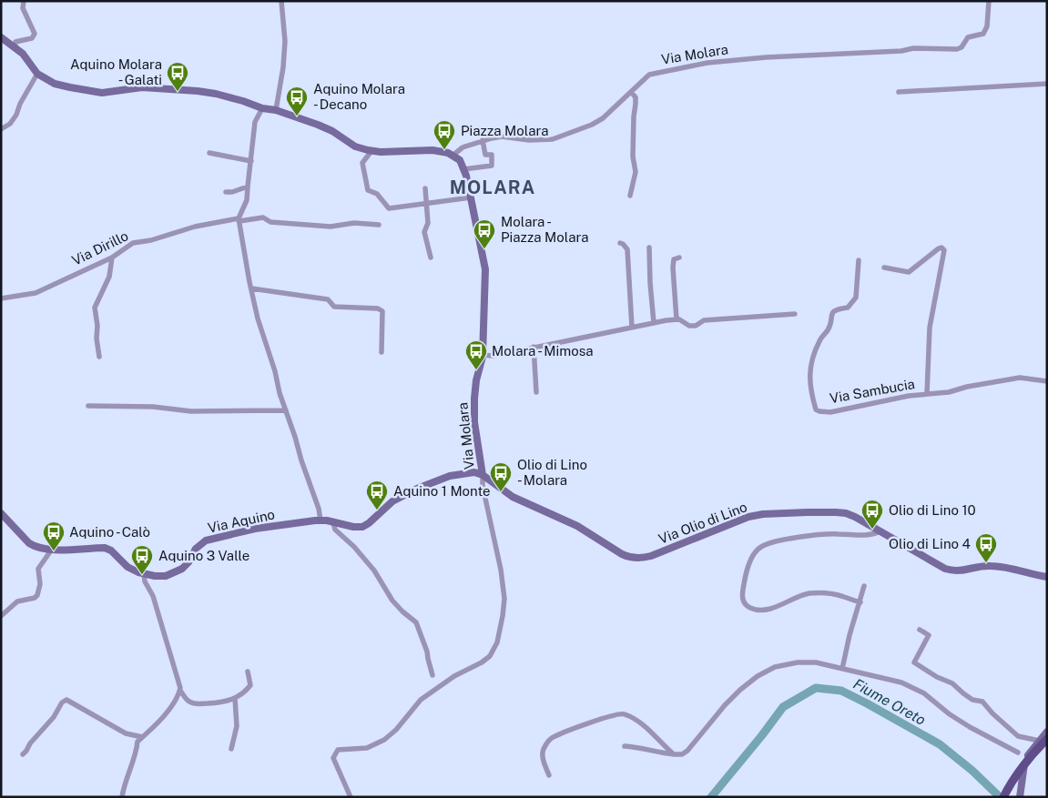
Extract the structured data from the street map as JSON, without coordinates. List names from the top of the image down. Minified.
{"streets":{"street":["Via Molara","Via Dirillo","Via Sambucia","Via Aquino","Via Olio di Lino"]},"crossings":[["Via Molara","Via Aquino"],["Via Molara","Via Olio di Lino"],["Via Aquino","Via Olio di Lino"]],"districts":["MOLARA"],"water":["Fiume Oreto"],"places":{"bus stop":["Aquino Molara - Galati","Aquino Molara - Decano","Piazza Molara","Molara - Piazza Molara","Molara - Mimosa","Olio di Lino - Molara","Aquino 1 Monte","Olio di Lino 10","Aquino - Calò","Olio di Lino 4","Aquino 3 Valle"]}}
